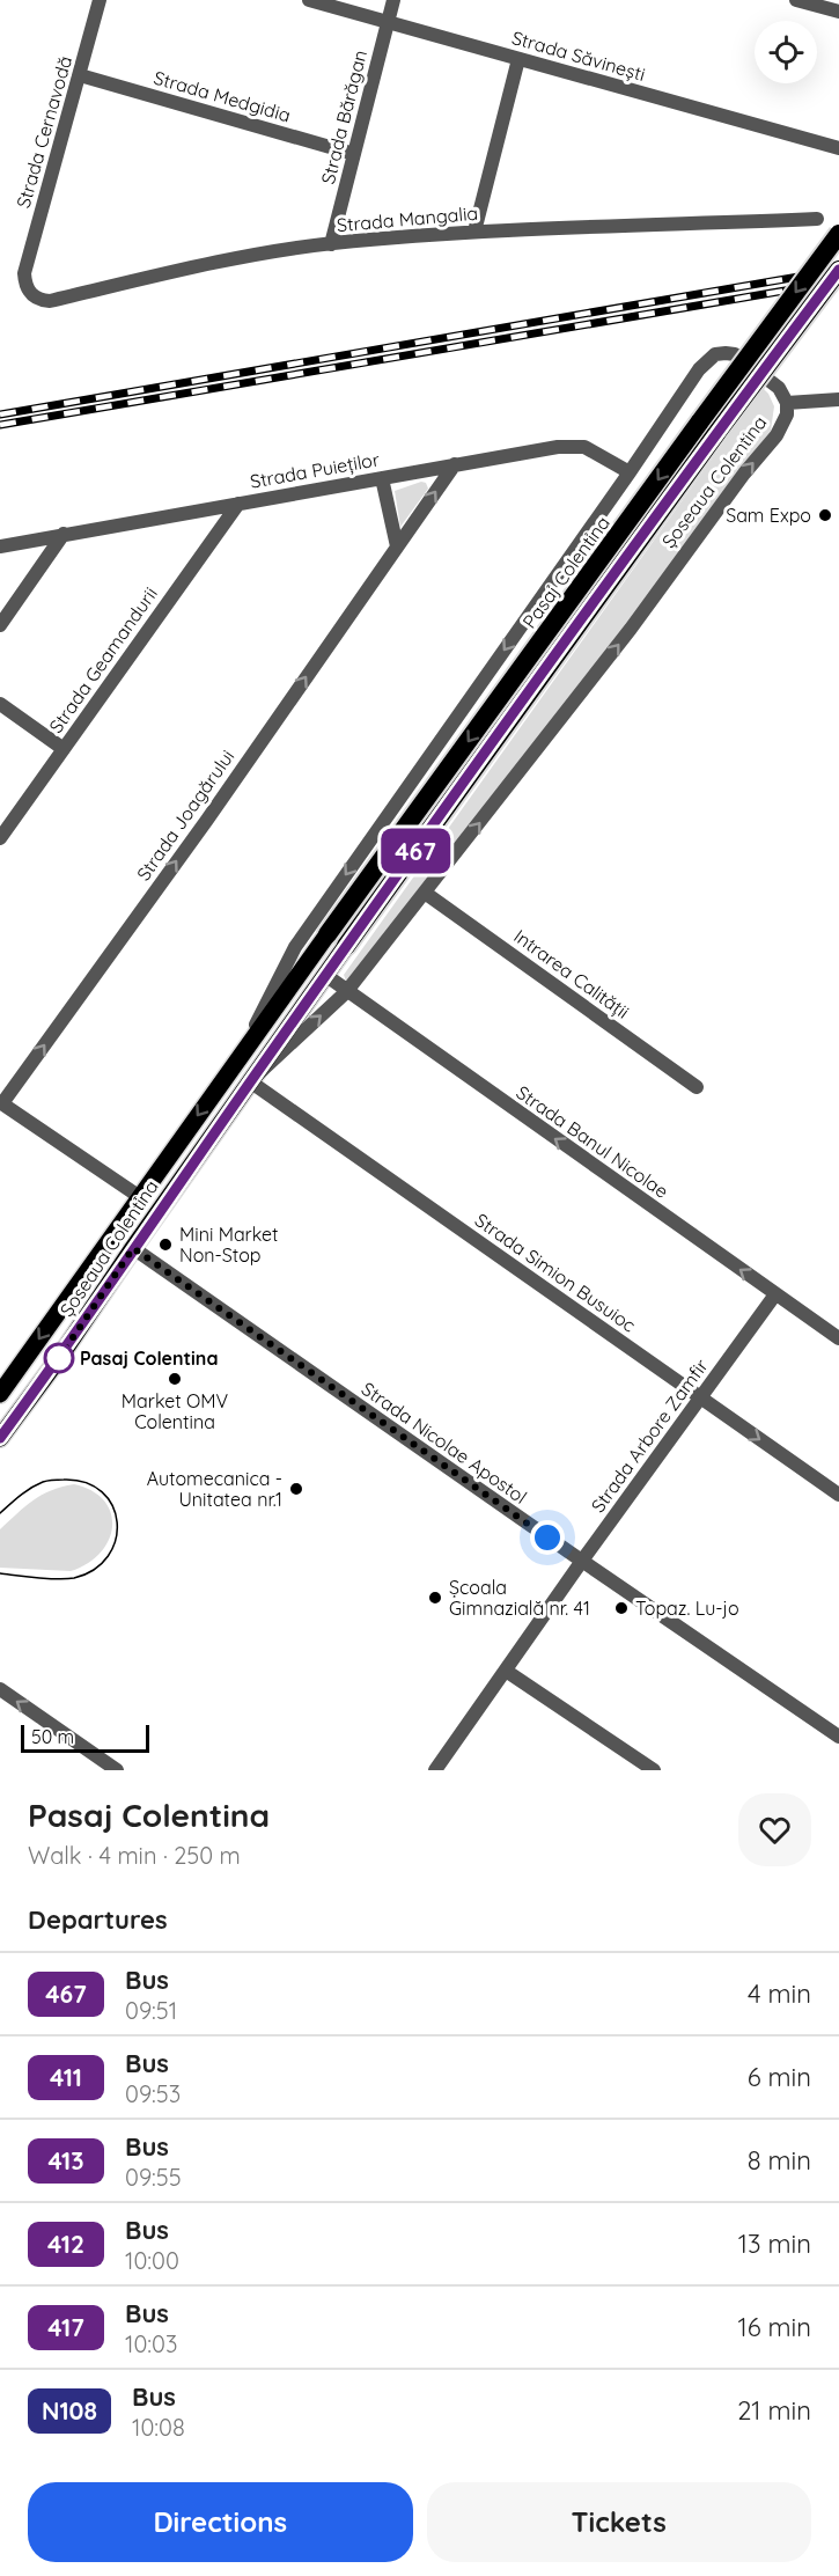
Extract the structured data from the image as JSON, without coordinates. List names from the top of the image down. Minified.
{"streets":{"highway":["Pasaj Colentina"],"main road":["Șoseaua Colentina"],"street":["Strada Săvinești","Strada Medgidia","Strada Bărăgan","Strada Cernavodă","Strada Mangalia","Strada Puieților","Strada Geamandurii","Strada Joagărului","Intrarea Calității","Strada Banul Nicolae","Strada Simion Busuioc","Strada Arbore Zamfir","Strada Nicolae Apostol"]},"crossings":[["Strada Săvinești","Strada Bărăgan"],["Strada Medgidia","Strada Bărăgan"],["Strada Medgidia","Strada Cernavodă"],["Strada Bărăgan","Strada Mangalia"],["Strada Cernavodă","Strada Mangalia"],["Strada Puieților","Șoseaua Colentina"],["Strada Puieților","Strada Geamandurii"],["Strada Puieților","Strada Joagărului"],["Șoseaua Colentina","Pasaj Colentina"],["Șoseaua Colentina","Intrarea Calității"],["Șoseaua Colentina","Strada Banul Nicolae"],["Șoseaua Colentina","Strada Simion Busuioc"],["Șoseaua Colentina","Strada Nicolae Apostol"],["Strada Banul Nicolae","Strada Arbore Zamfir"],["Strada Simion Busuioc","Strada Arbore Zamfir"],["Strada Arbore Zamfir","Strada Nicolae Apostol"]],"one_way":["Strada Joagărului","Strada Banul Nicolae"],"places":["Sam Expo","Mini Market Non-Stop","Pasaj Colentina","Market OMV Colentina","Automecanica - Unitatea nr.1","Școala Gimnazială nr. 41","Topaz. Lu-jo"],"lines":["bus line 467"],"scale_bar":"50 m","page":{"on_map":"467","scale":"50 m","heading":[["Pasaj Colentina","Walk · 4 min · 250 m"],"Departures"],"list":[{"mark":"467","name":"Bus","note":"09:51","value":"4 min"},{"mark":"411","name":"Bus","note":"09:53","value":"6 min"},{"mark":"413","name":"Bus","note":"09:55","value":"8 min"},{"mark":"412","name":"Bus","note":"10:00","value":"13 min"},{"mark":"417","name":"Bus","note":"10:03","value":"16 min"},{"mark":"N108","name":"Bus","note":"10:08","value":"21 min"}],"buttons":["Directions","Tickets"]}}
